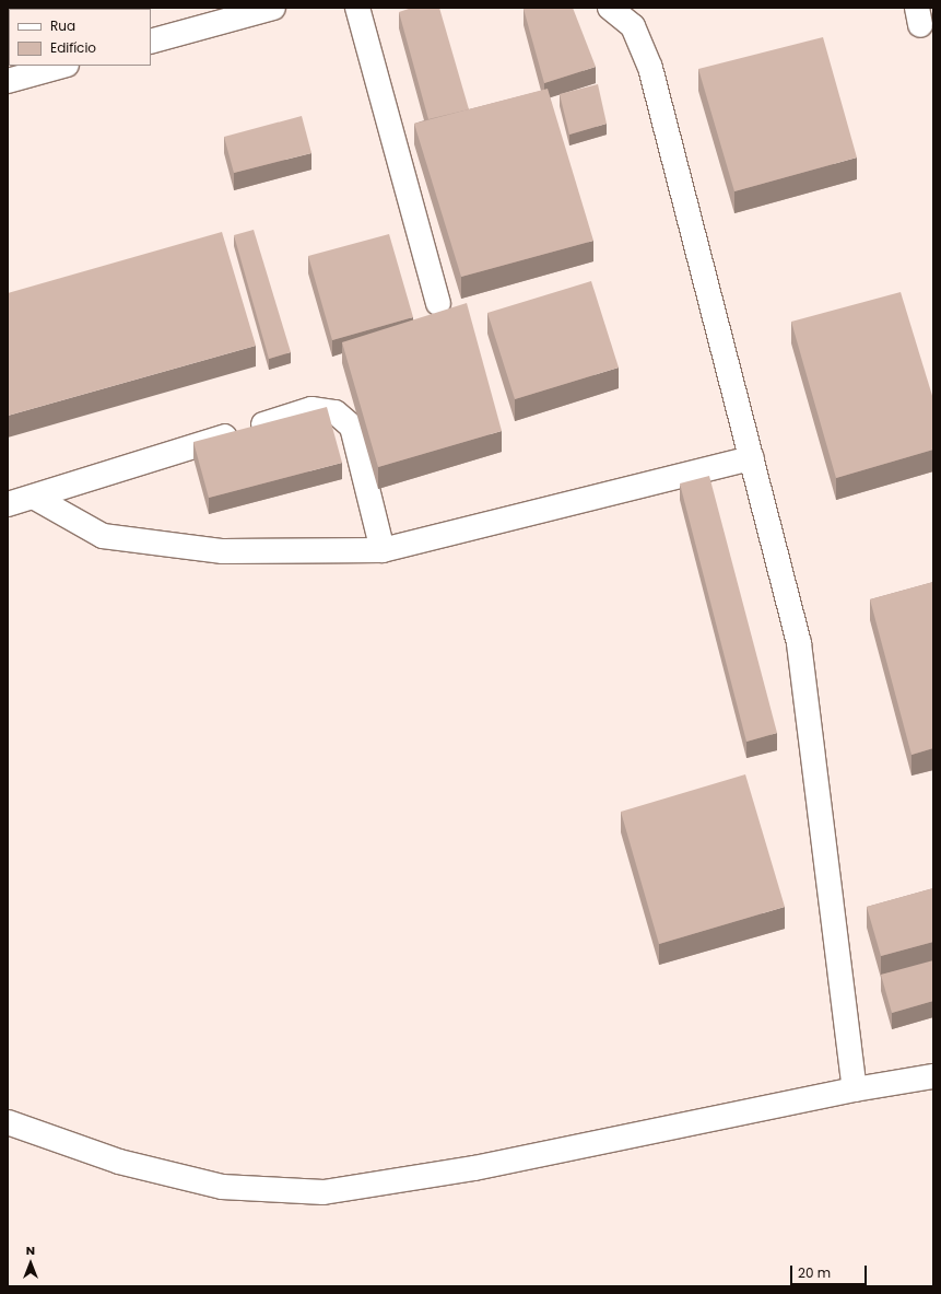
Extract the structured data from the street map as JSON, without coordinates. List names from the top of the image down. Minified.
{"legend":["Rua","Edifício"],"scale_bar":"20 m","north":"top"}
